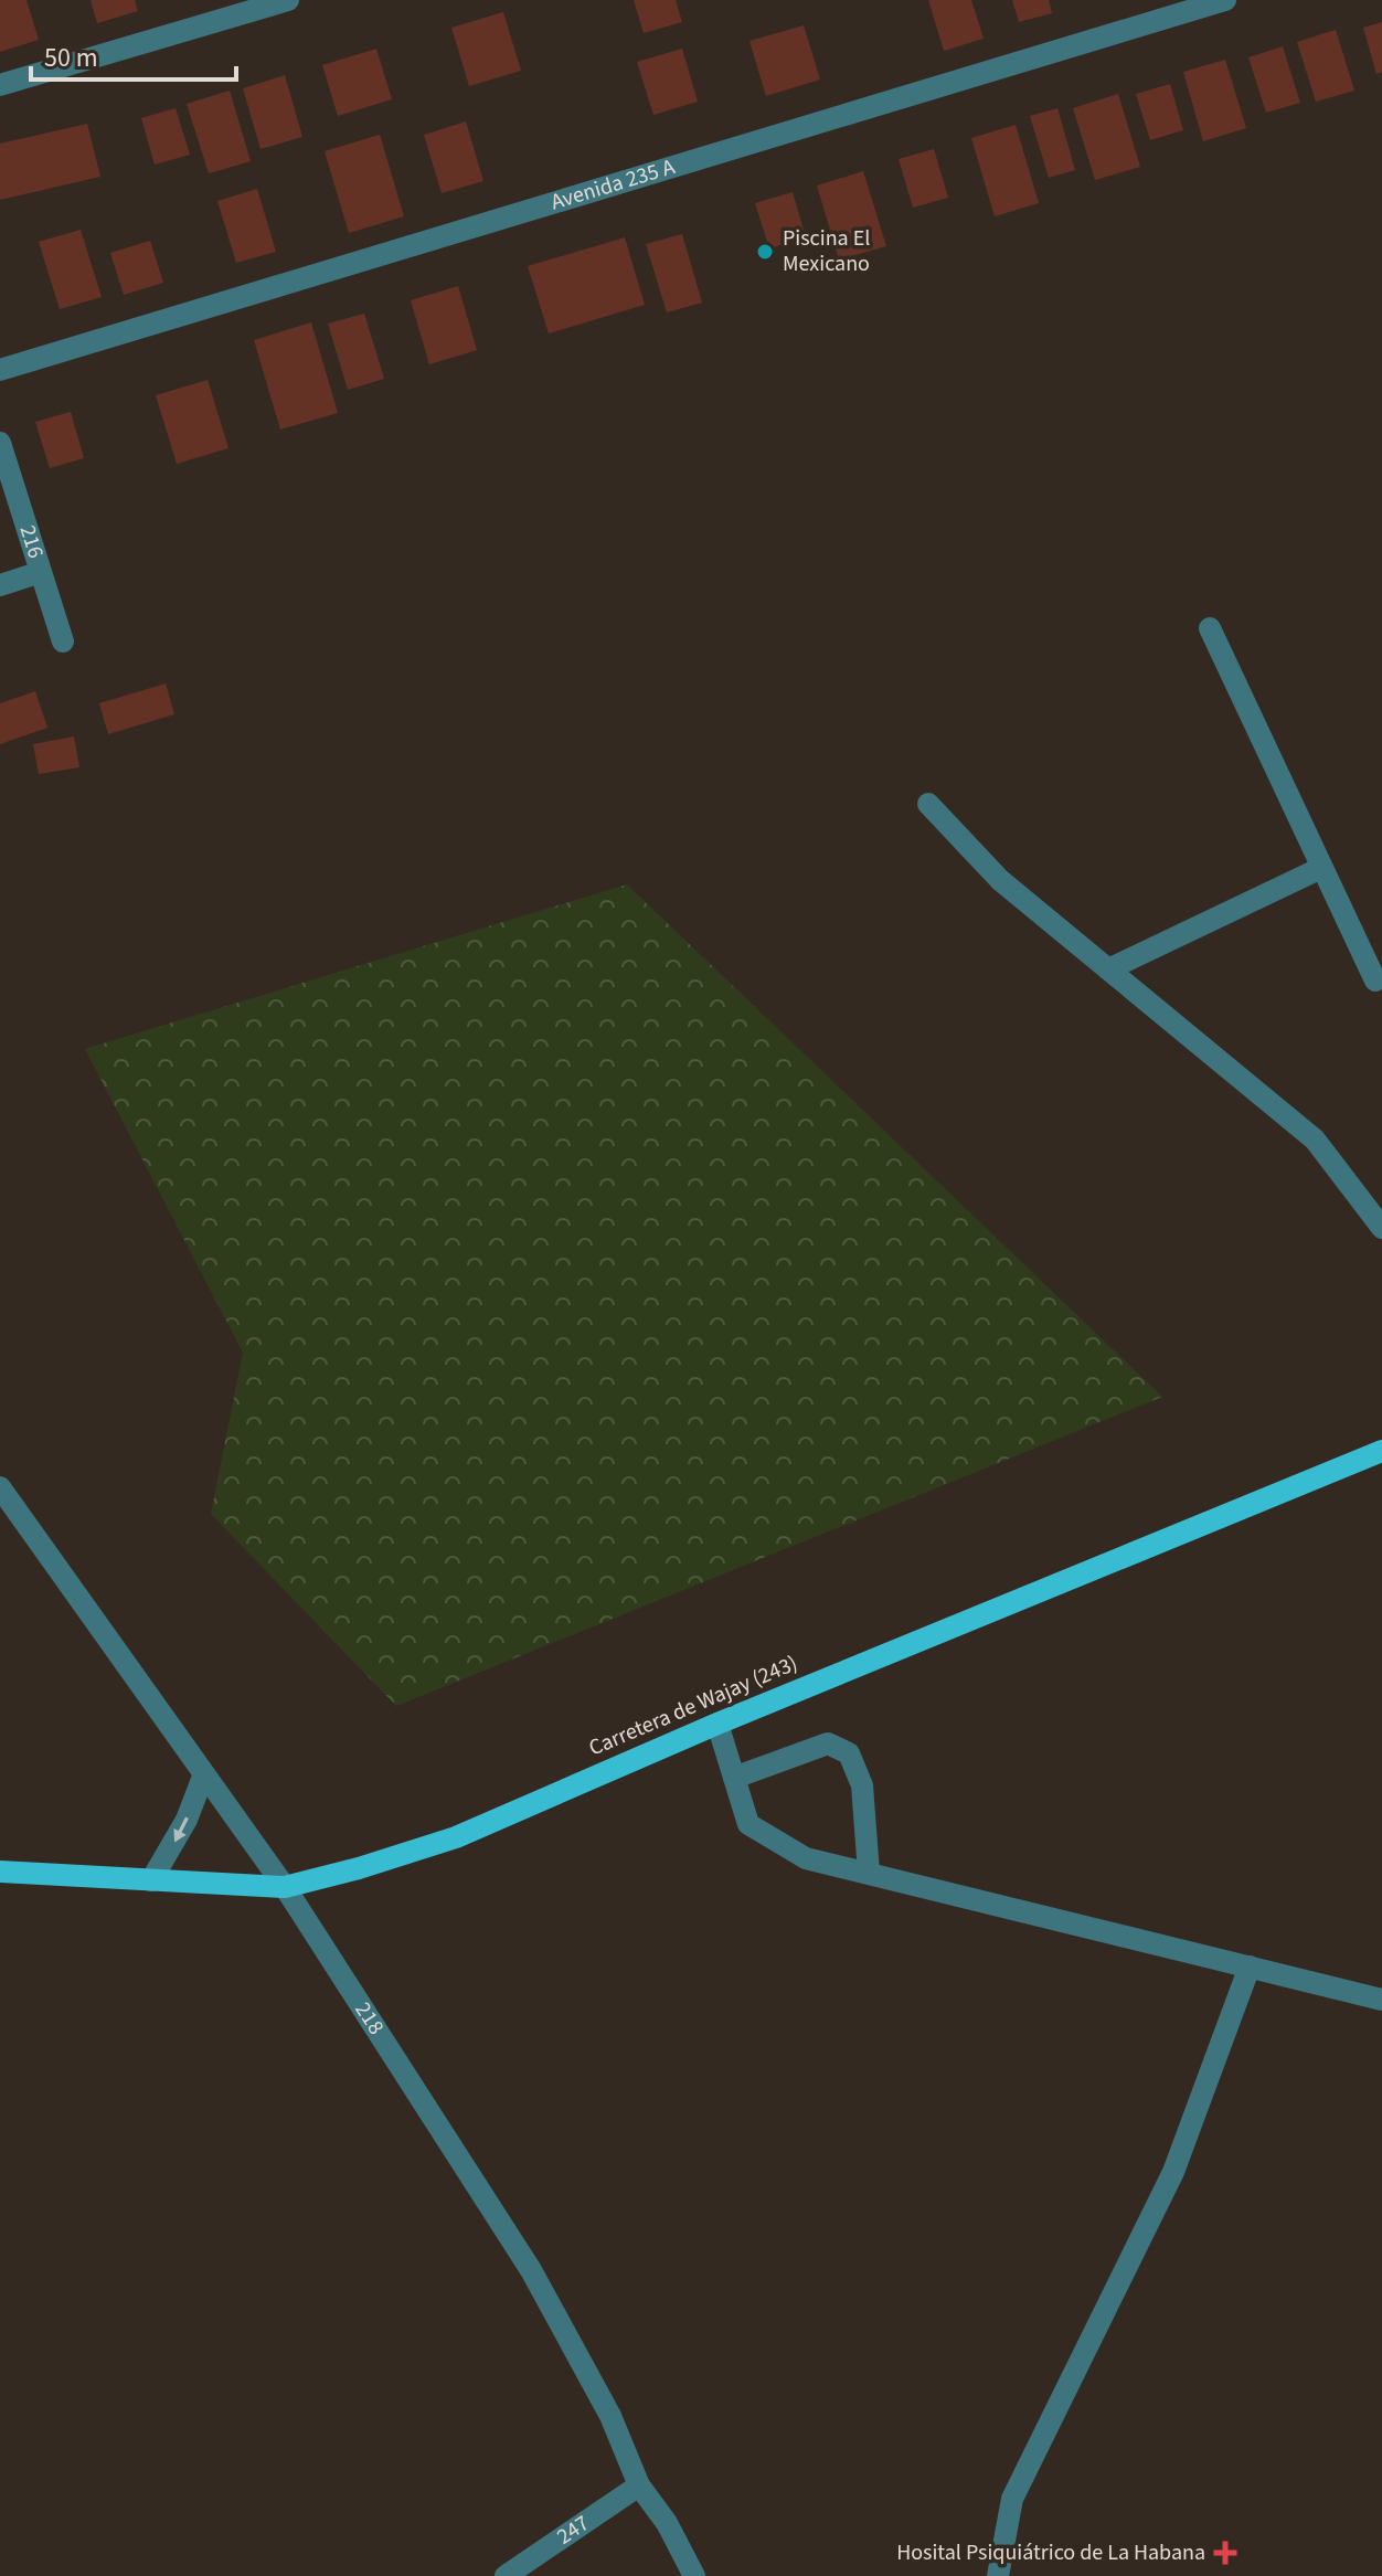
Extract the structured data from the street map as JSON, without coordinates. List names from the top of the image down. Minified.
{"streets":{"main road":["Carretera de Wajay (243)"],"street":["Avenida 235 A","216","218","247"]},"crossings":[["Carretera de Wajay (243)","218"],["218","247"]],"places":{"other":["Piscina El Mexicano"],"health":["Hosital Psiquiátrico de La Habana"]},"scale_bar":"50 m"}
